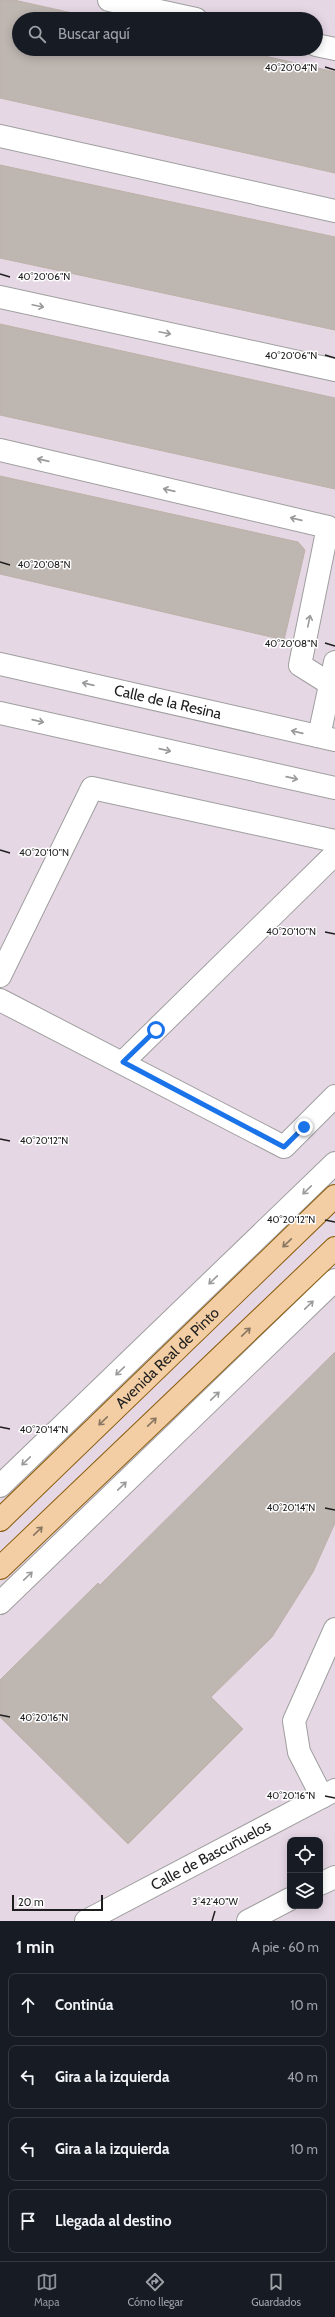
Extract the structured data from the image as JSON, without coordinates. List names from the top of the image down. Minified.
{"streets":{"main road":["Avenida Real de Pinto"],"street":["Calle de la Resina","Calle de Bascuñuelos"]},"scale_bar":"20 m","page":{"search":"Buscar aquí","scale":"20 m","heading":["1 min","A pie · 60 m"],"list":[["Continúa","10 m"],["Gira a la izquierda","40 m"],["Gira a la izquierda","10 m"],"Llegada al destino"],"nav":["Mapa","Cómo llegar","Guardados"]},"coordinates":["40°20'04\"N","40°20'06\"N","40°20'08\"N","40°20'10\"N","40°20'12\"N","40°20'14\"N","40°20'16\"N","3°42'40\"W"]}
